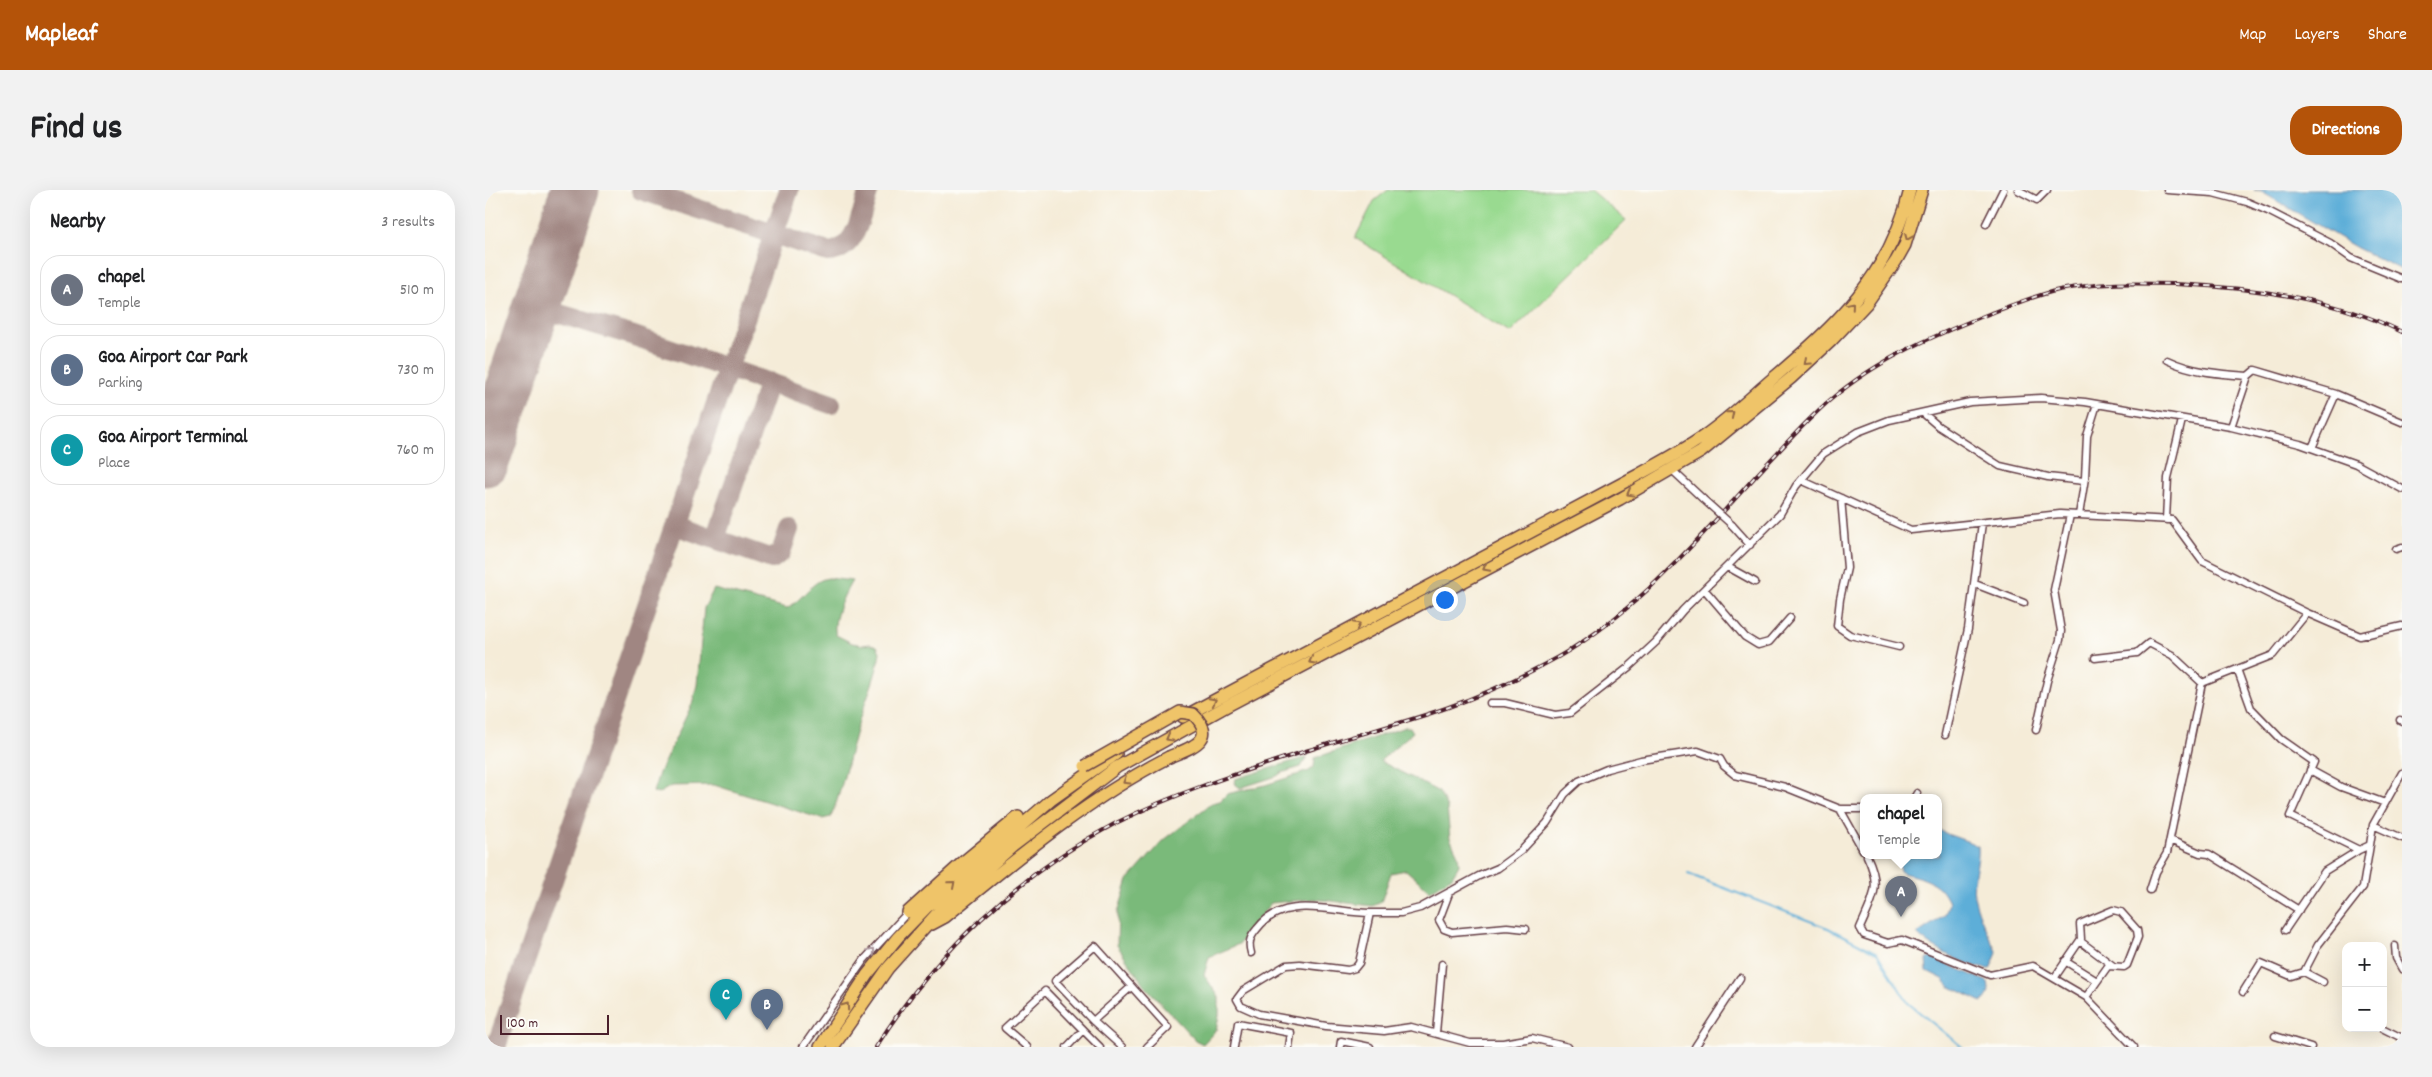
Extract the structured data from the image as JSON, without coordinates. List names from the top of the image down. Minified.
{"scale_bar":"100 m","page":{"header":"Mapleaf","nav":["Map","Layers","Share"],"title":"Find us","buttons":"Directions","heading":["Nearby","3 results"],"list":[{"mark":"A","name":"chapel","note":"Temple","value":"510 m"},{"mark":"B","name":"Goa Airport Car Park","note":"Parking","value":"730 m"},{"mark":"C","name":"Goa Airport Terminal","note":"Place","value":"760 m"}],"popup":["chapel","Temple"],"pins":["A","C","B"],"map_buttons":["+","−"],"scale":"100 m"}}
